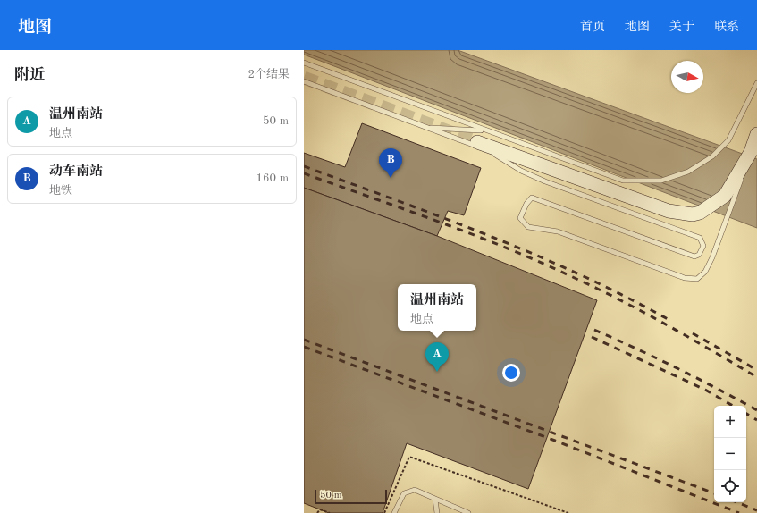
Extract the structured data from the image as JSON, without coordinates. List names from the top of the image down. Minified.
{"scale_bar":"50 m","north":"right","page":{"header":"地图","nav":["首页","地图","关于","联系"],"heading":["附近","2个结果"],"list":[{"mark":"A","name":"温州南站","note":"地点","value":"50 m"},{"mark":"B","name":"动车南站","note":"地铁","value":"160 m"}],"pins":["B","A"],"popup":["温州南站","地点"],"map_buttons":["+","−"],"scale":"50 m"}}
